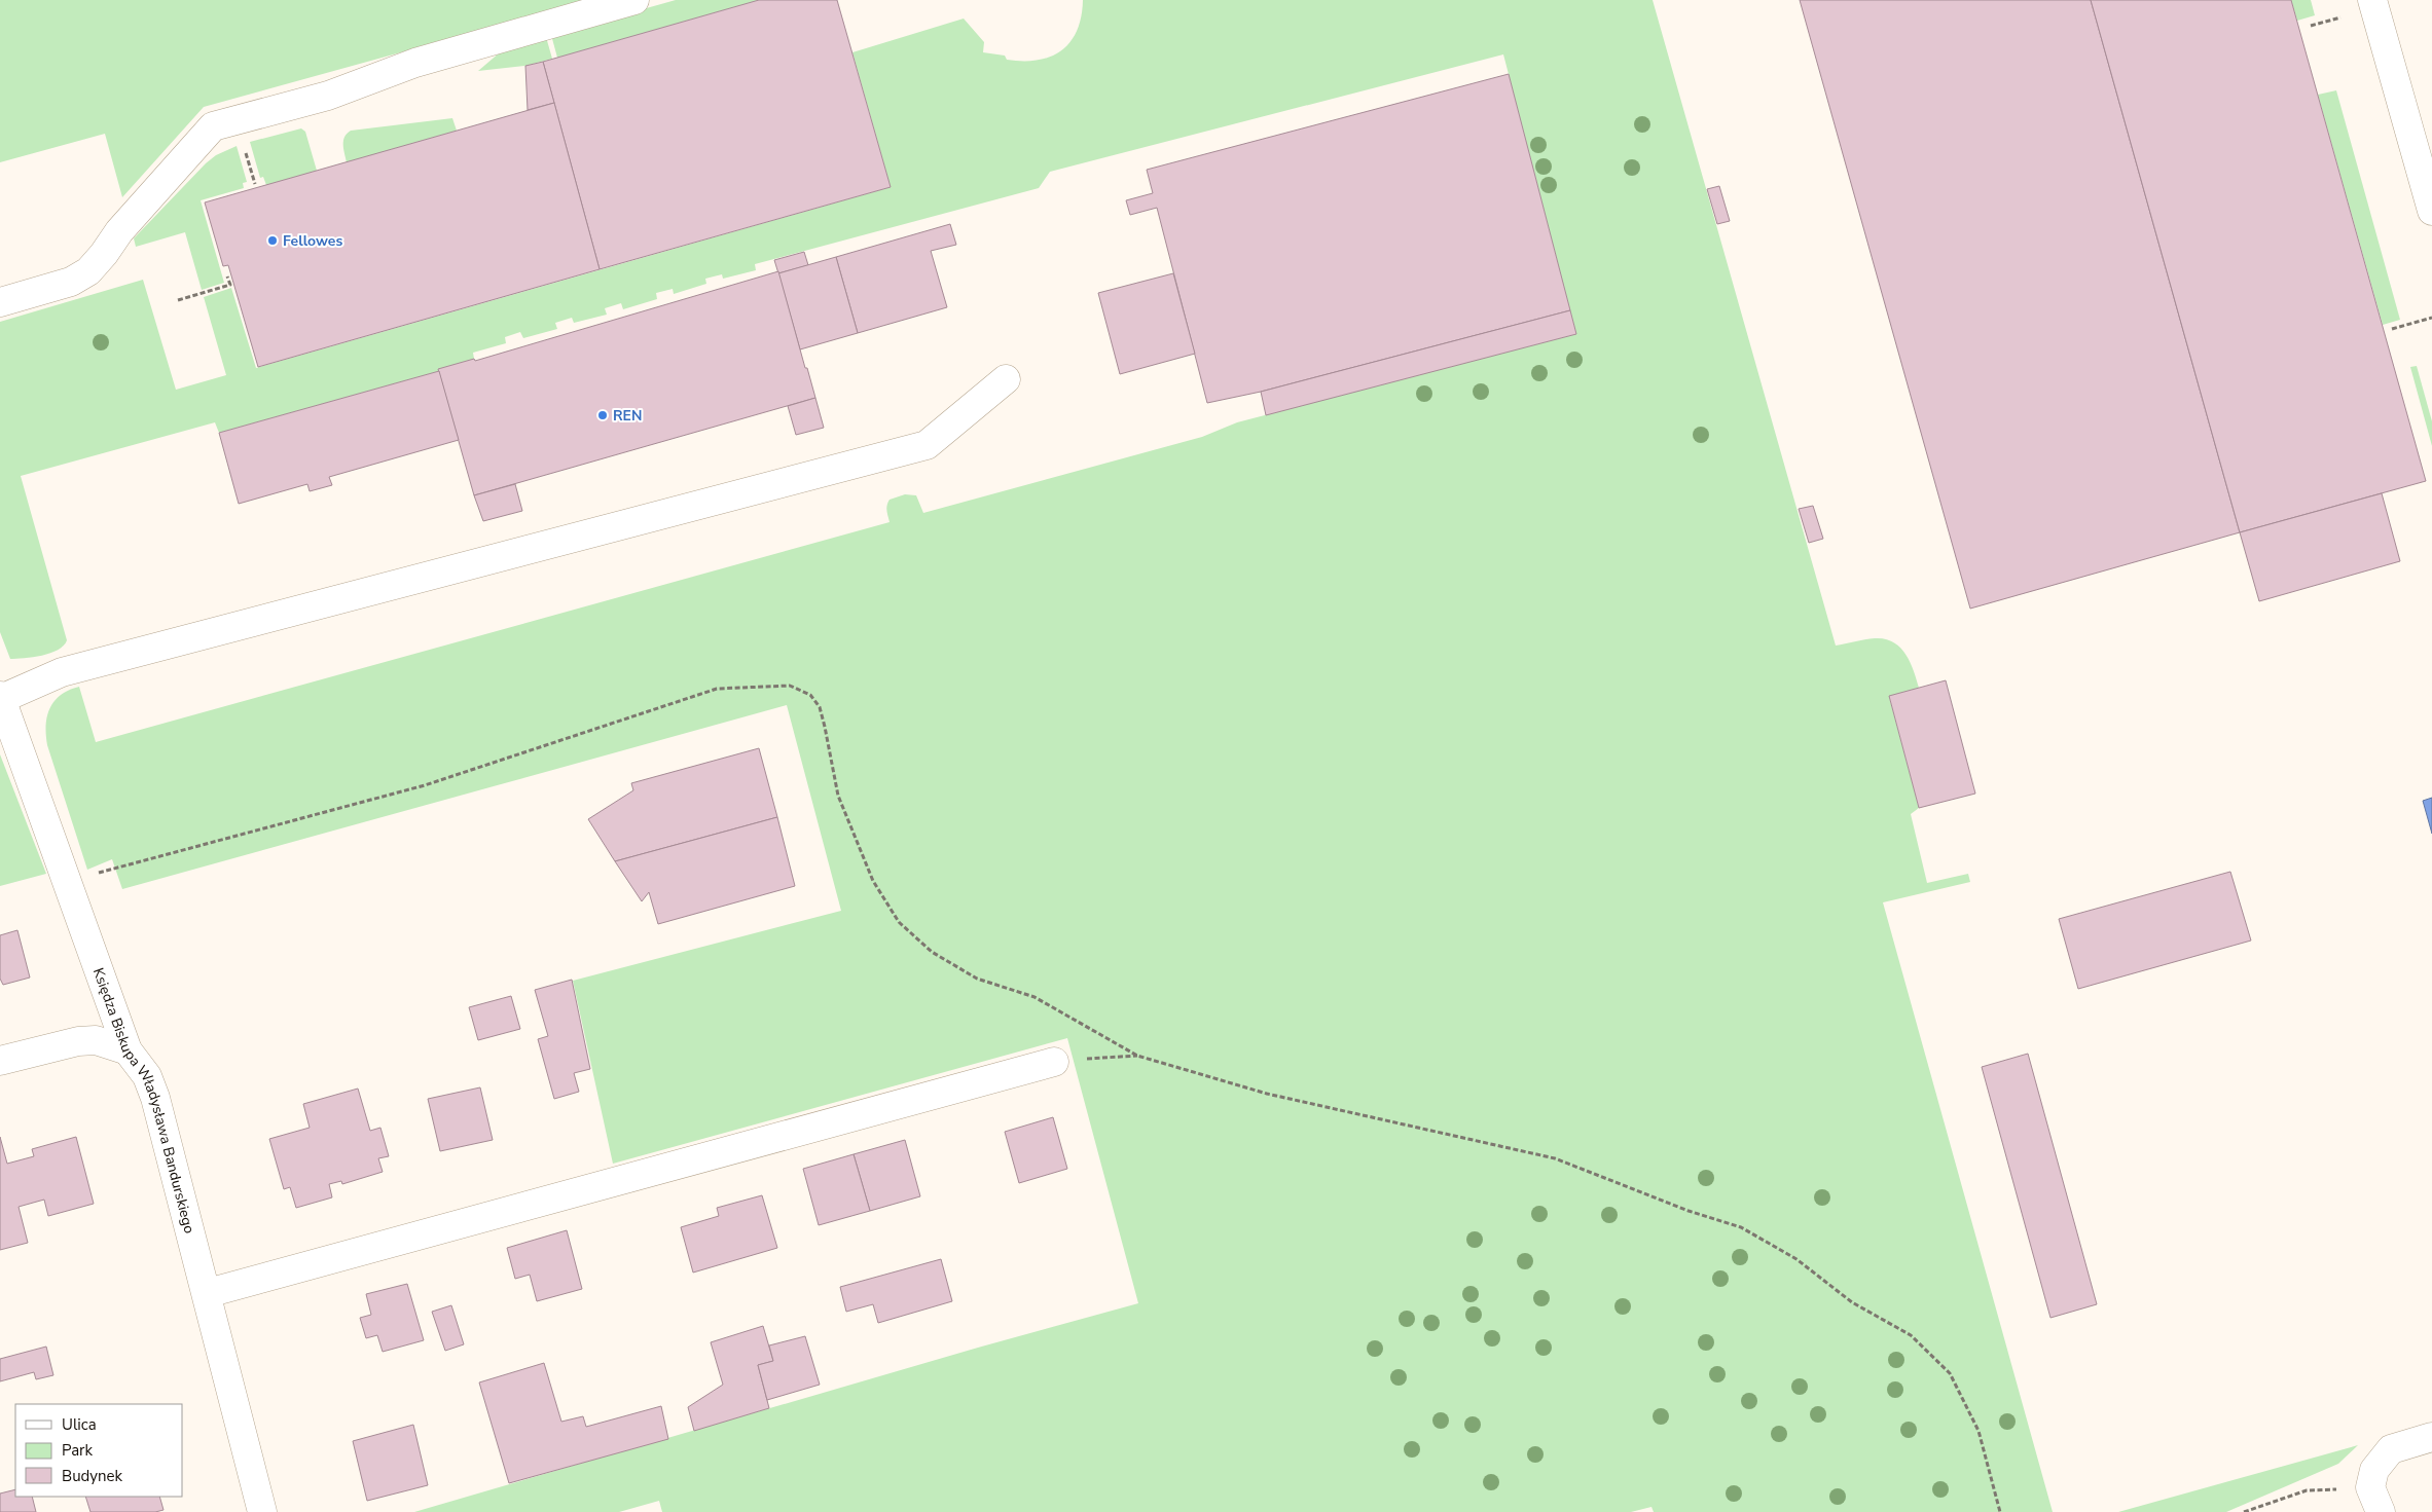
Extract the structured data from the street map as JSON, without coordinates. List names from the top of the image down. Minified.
{"streets":{"street":["Księdza Biskupa Władysława Bandurskiego"]},"places":["Fellowes","REN"],"legend":["Ulica","Park","Budynek"]}
